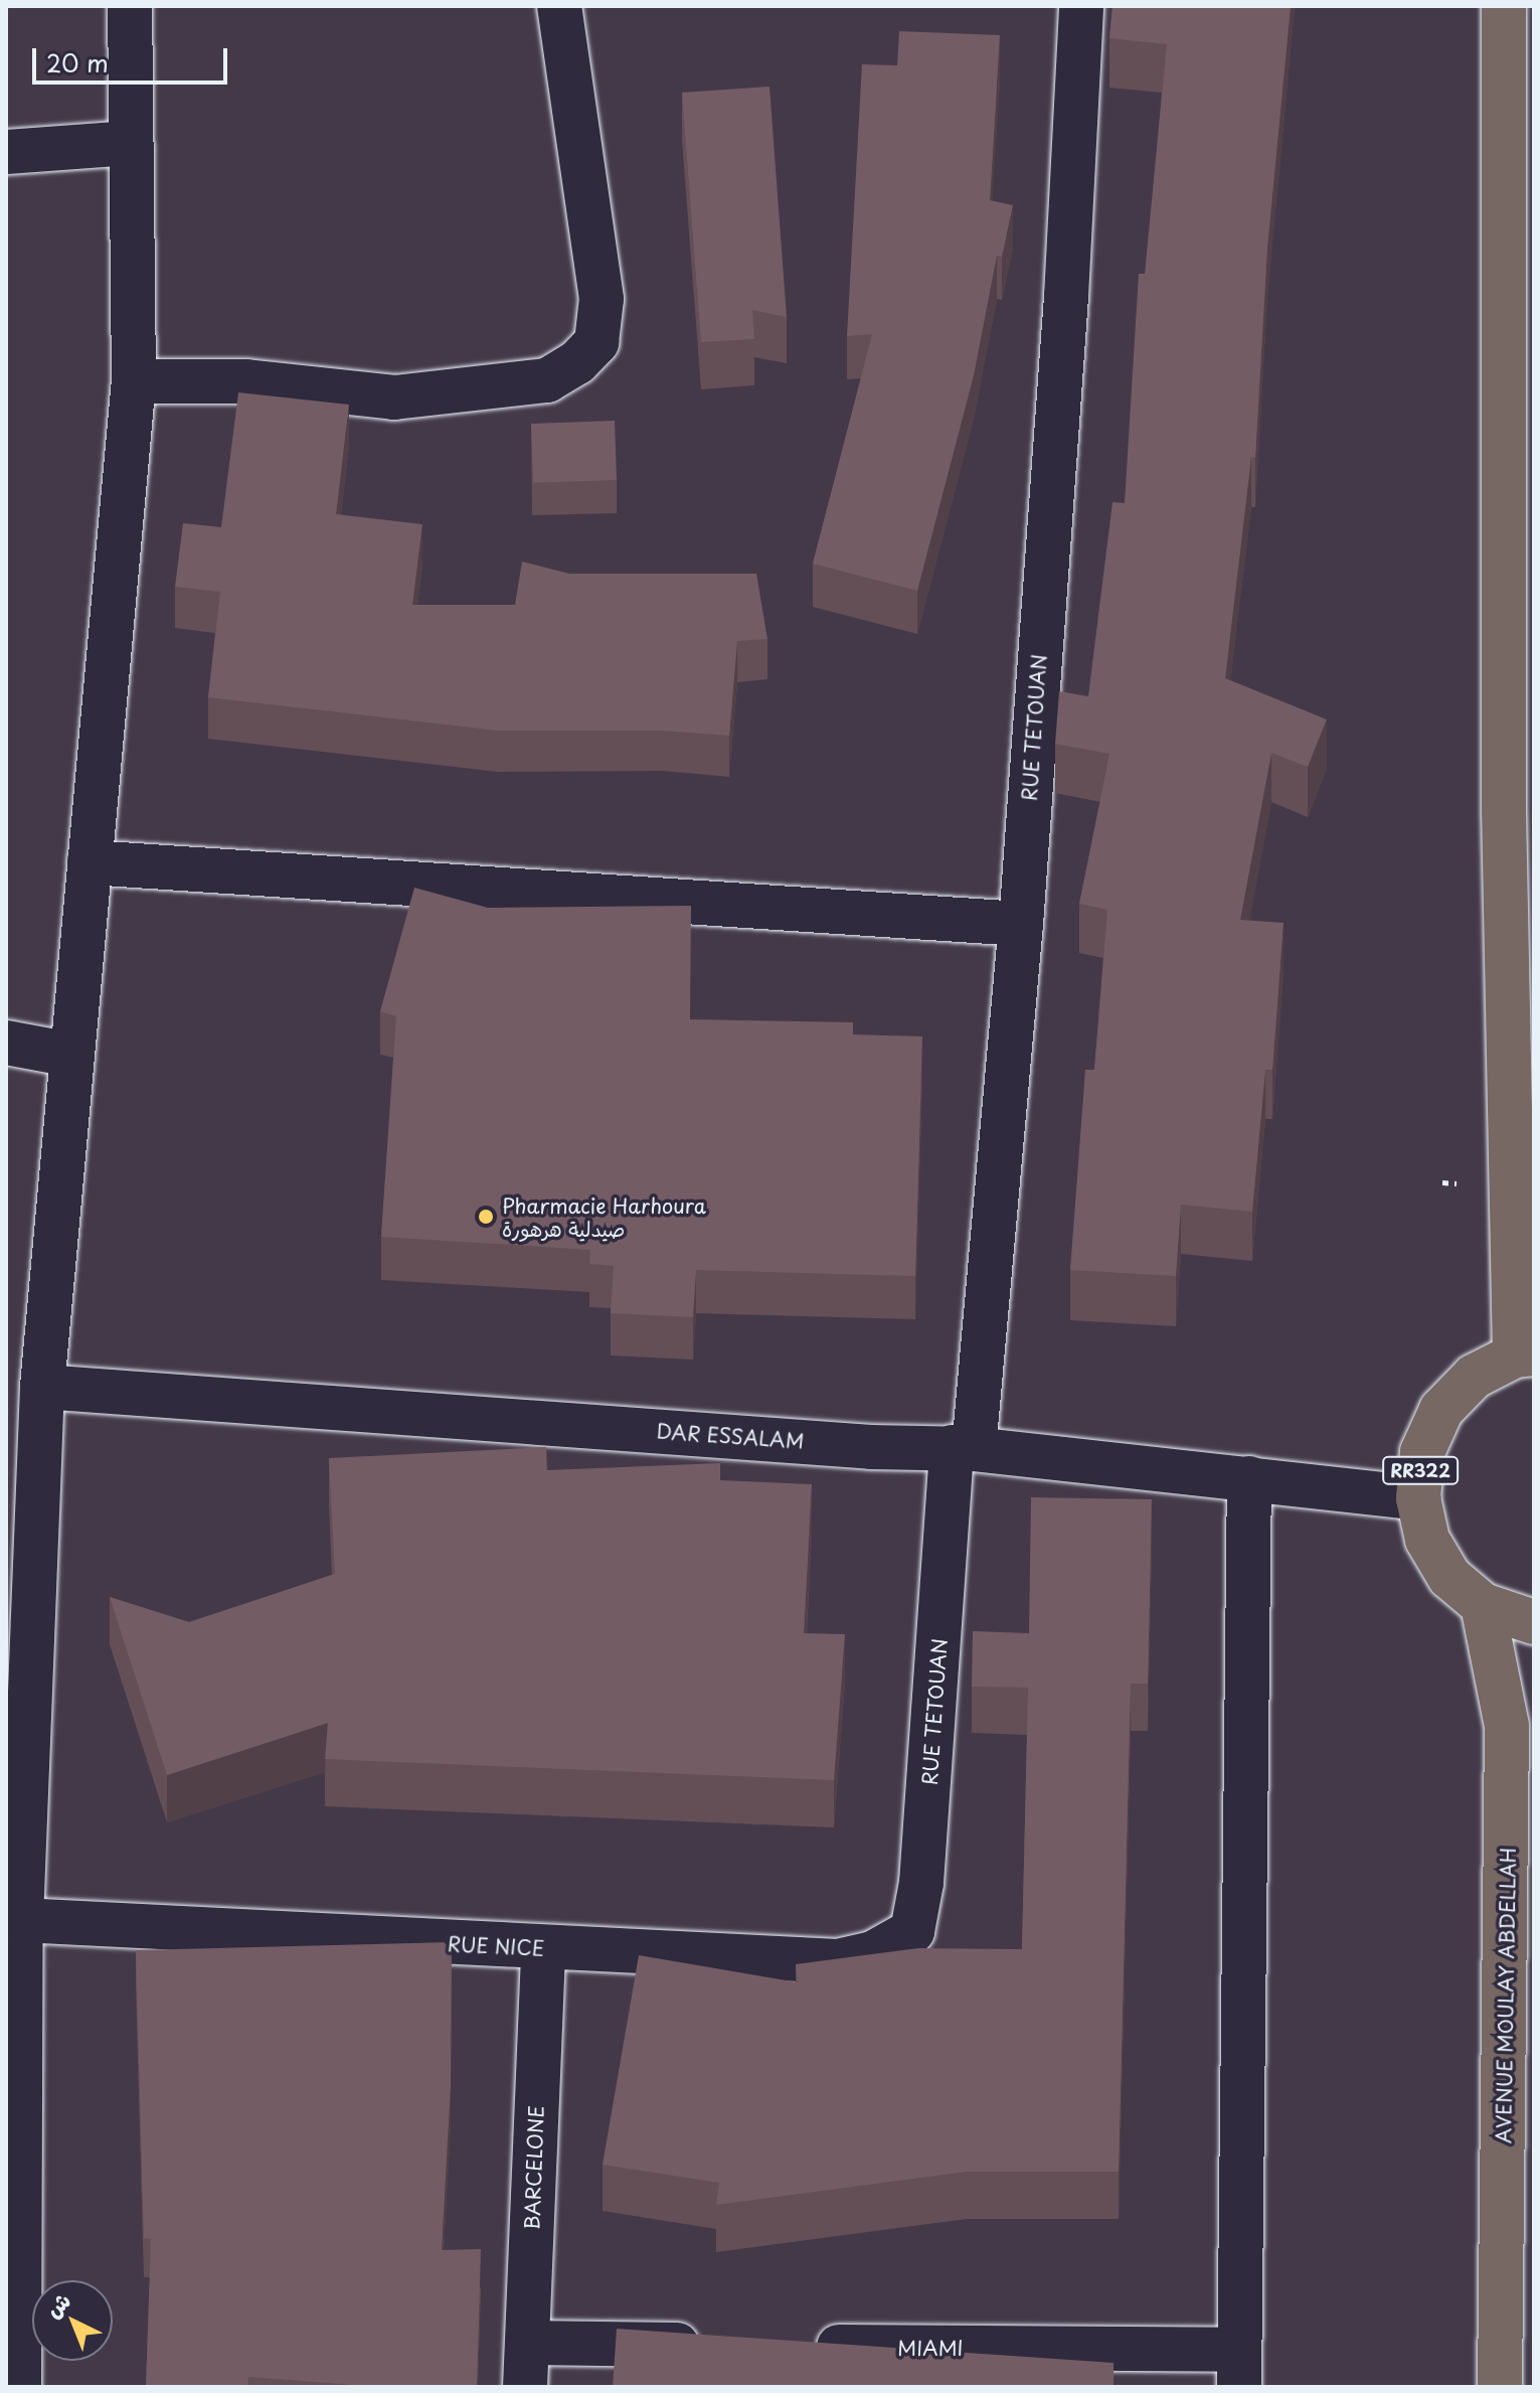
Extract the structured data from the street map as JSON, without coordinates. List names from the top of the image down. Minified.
{"streets":{"main road":["RR322","AVENUE MOULAY ABDELLAH"],"street":["RUE TETOUAN","DAR ESSALAM","RUE NICE","BARCELONE","MIAMI"]},"crossings":[["RUE TETOUAN","DAR ESSALAM"],["RUE TETOUAN","RUE NICE"],["DAR ESSALAM","RR322"],["RR322","AVENUE MOULAY ABDELLAH"],["RUE NICE","BARCELONE"]],"places":["Pharmacie Harhoura صيدلية هرهورة"],"scale_bar":"20 m","north":"top left"}
